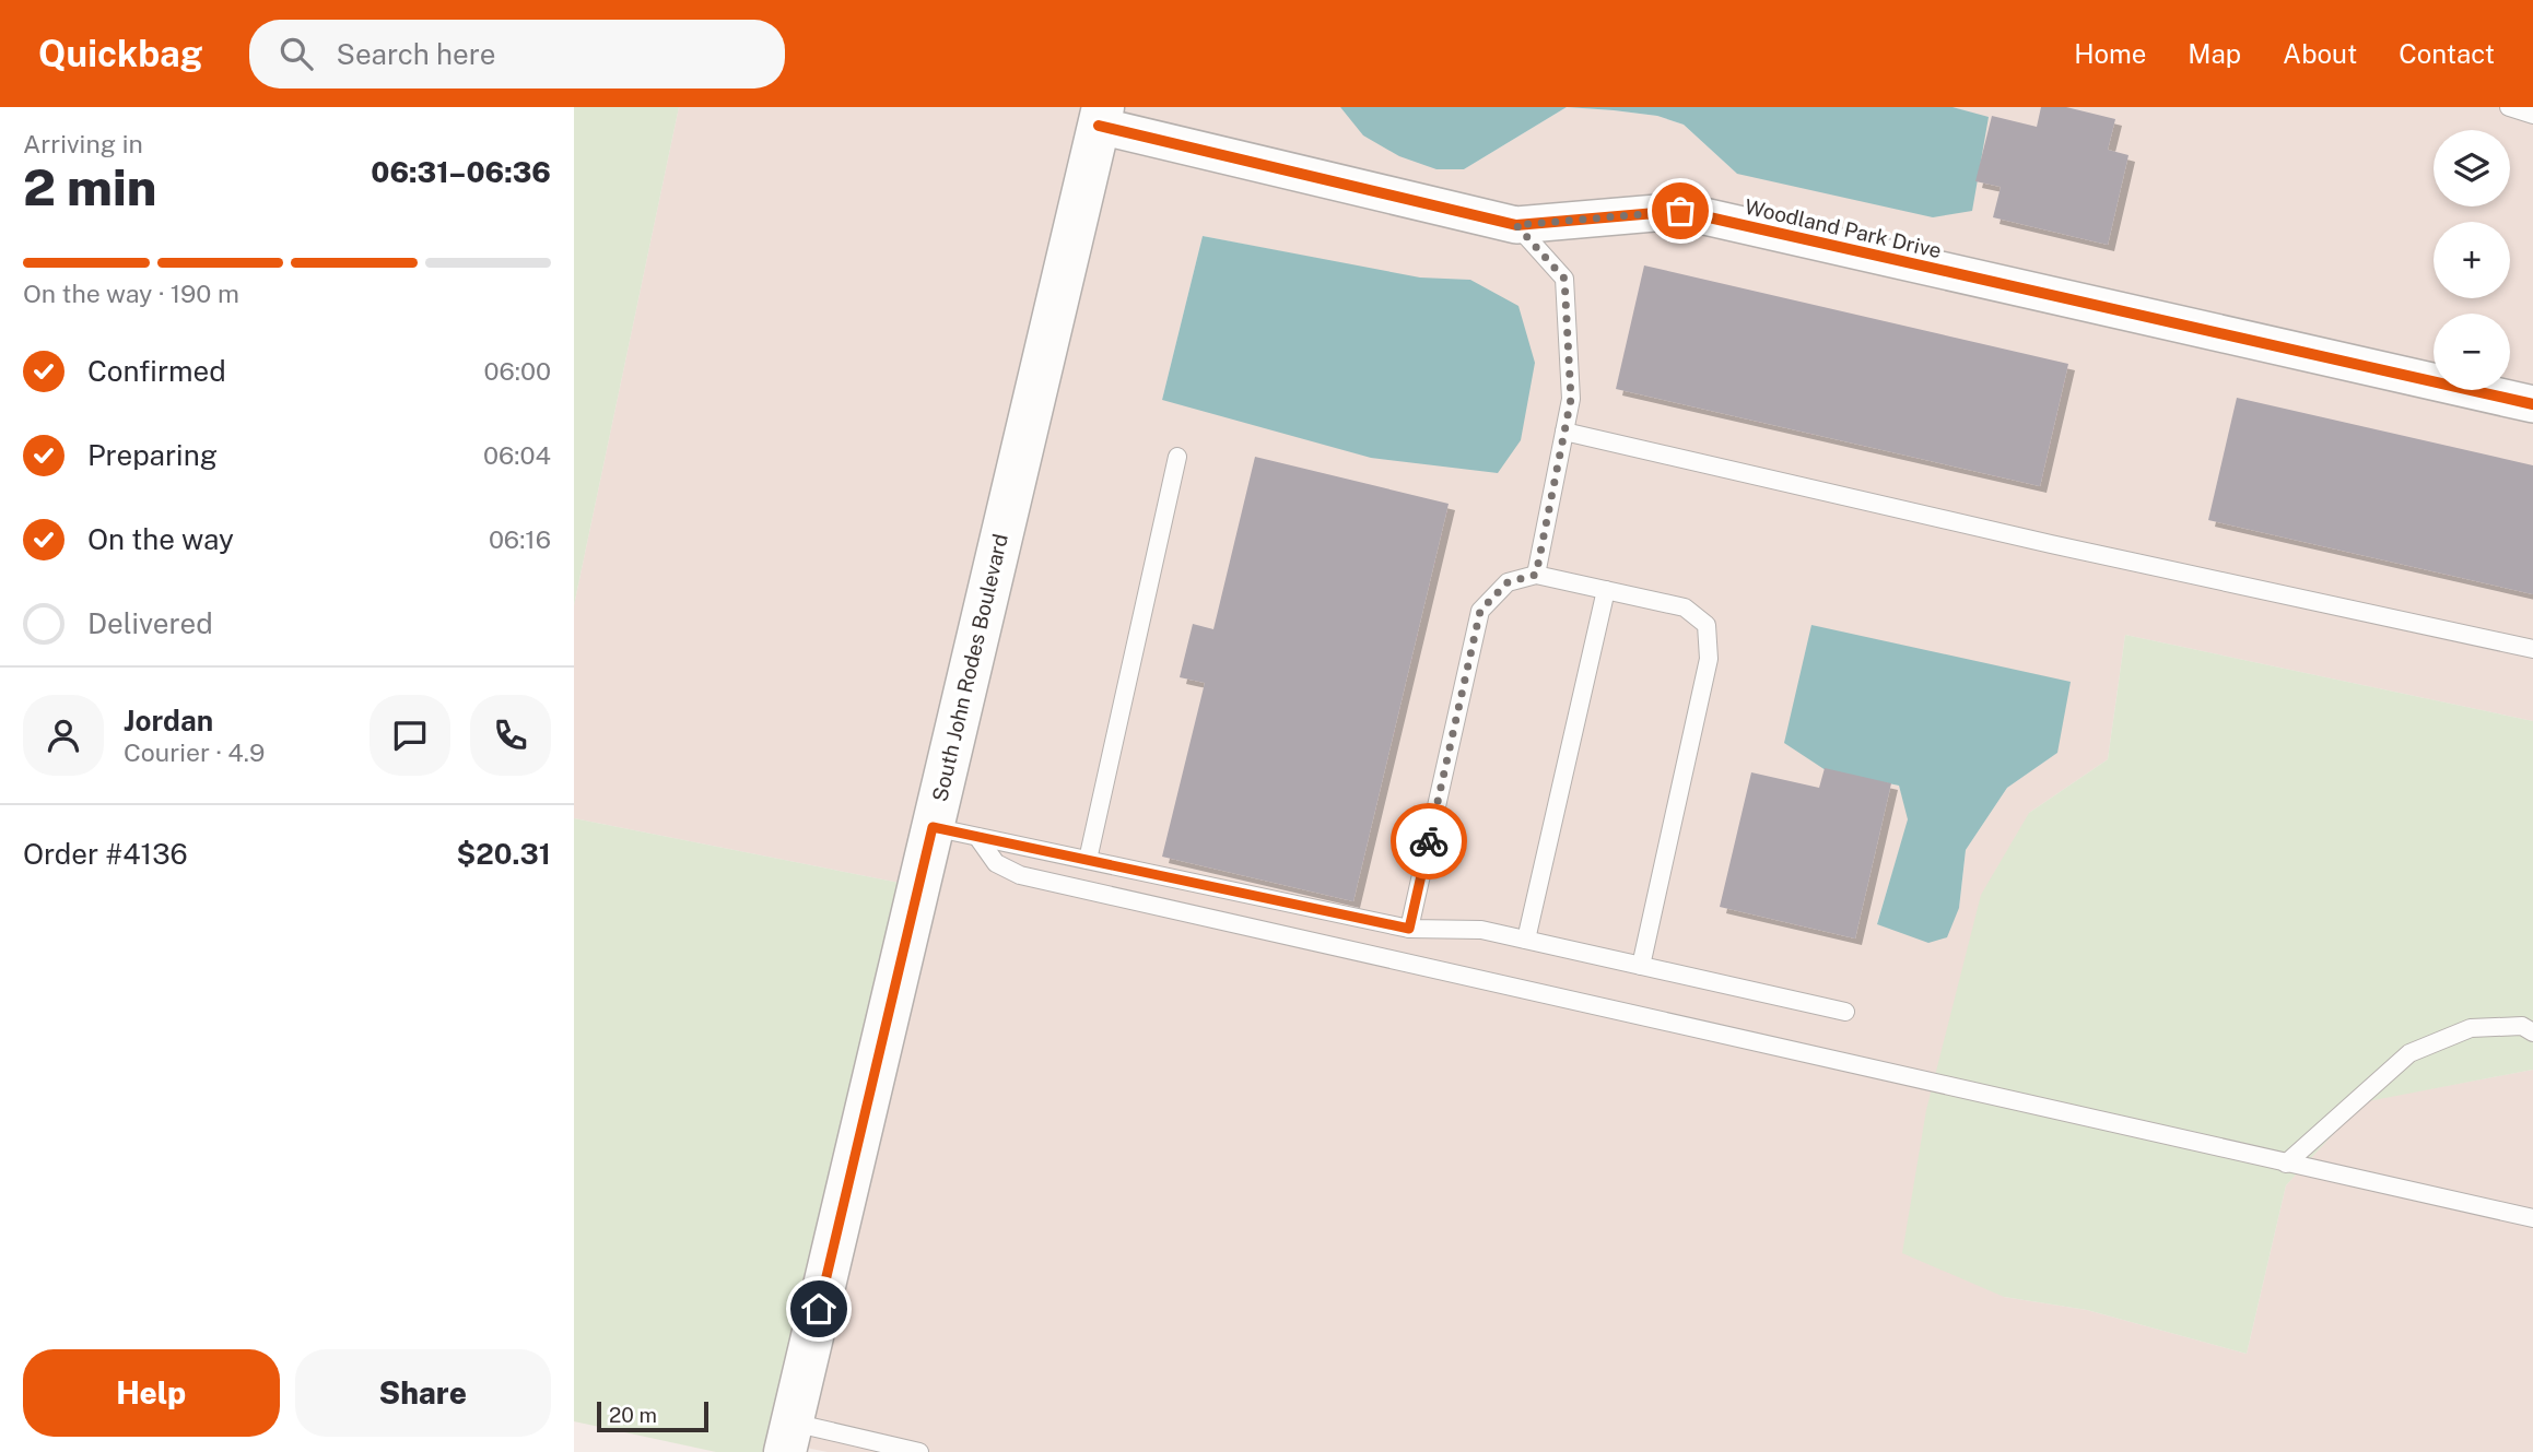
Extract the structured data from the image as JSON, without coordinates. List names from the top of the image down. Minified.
{"streets":{"main road":["South John Rodes Boulevard"],"street":["Woodland Park Drive"]},"crossings":[["Woodland Park Drive","South John Rodes Boulevard"]],"scale_bar":"20 m","page":{"header":"Quickbag","search":"Search here","nav":["Home","Map","About","Contact"],"heading":["2 min","Arriving in","06:31–06:36"],"panel":["Jordan","Courier · 4.9","Order #4136","$20.31"],"map_buttons":["+","−"],"bar":"On the way · 190 m","list":[["Confirmed","06:00"],["Preparing","06:04"],["On the way","06:16"],"Delivered"],"buttons":["Help","Share"],"scale":"20 m"}}
